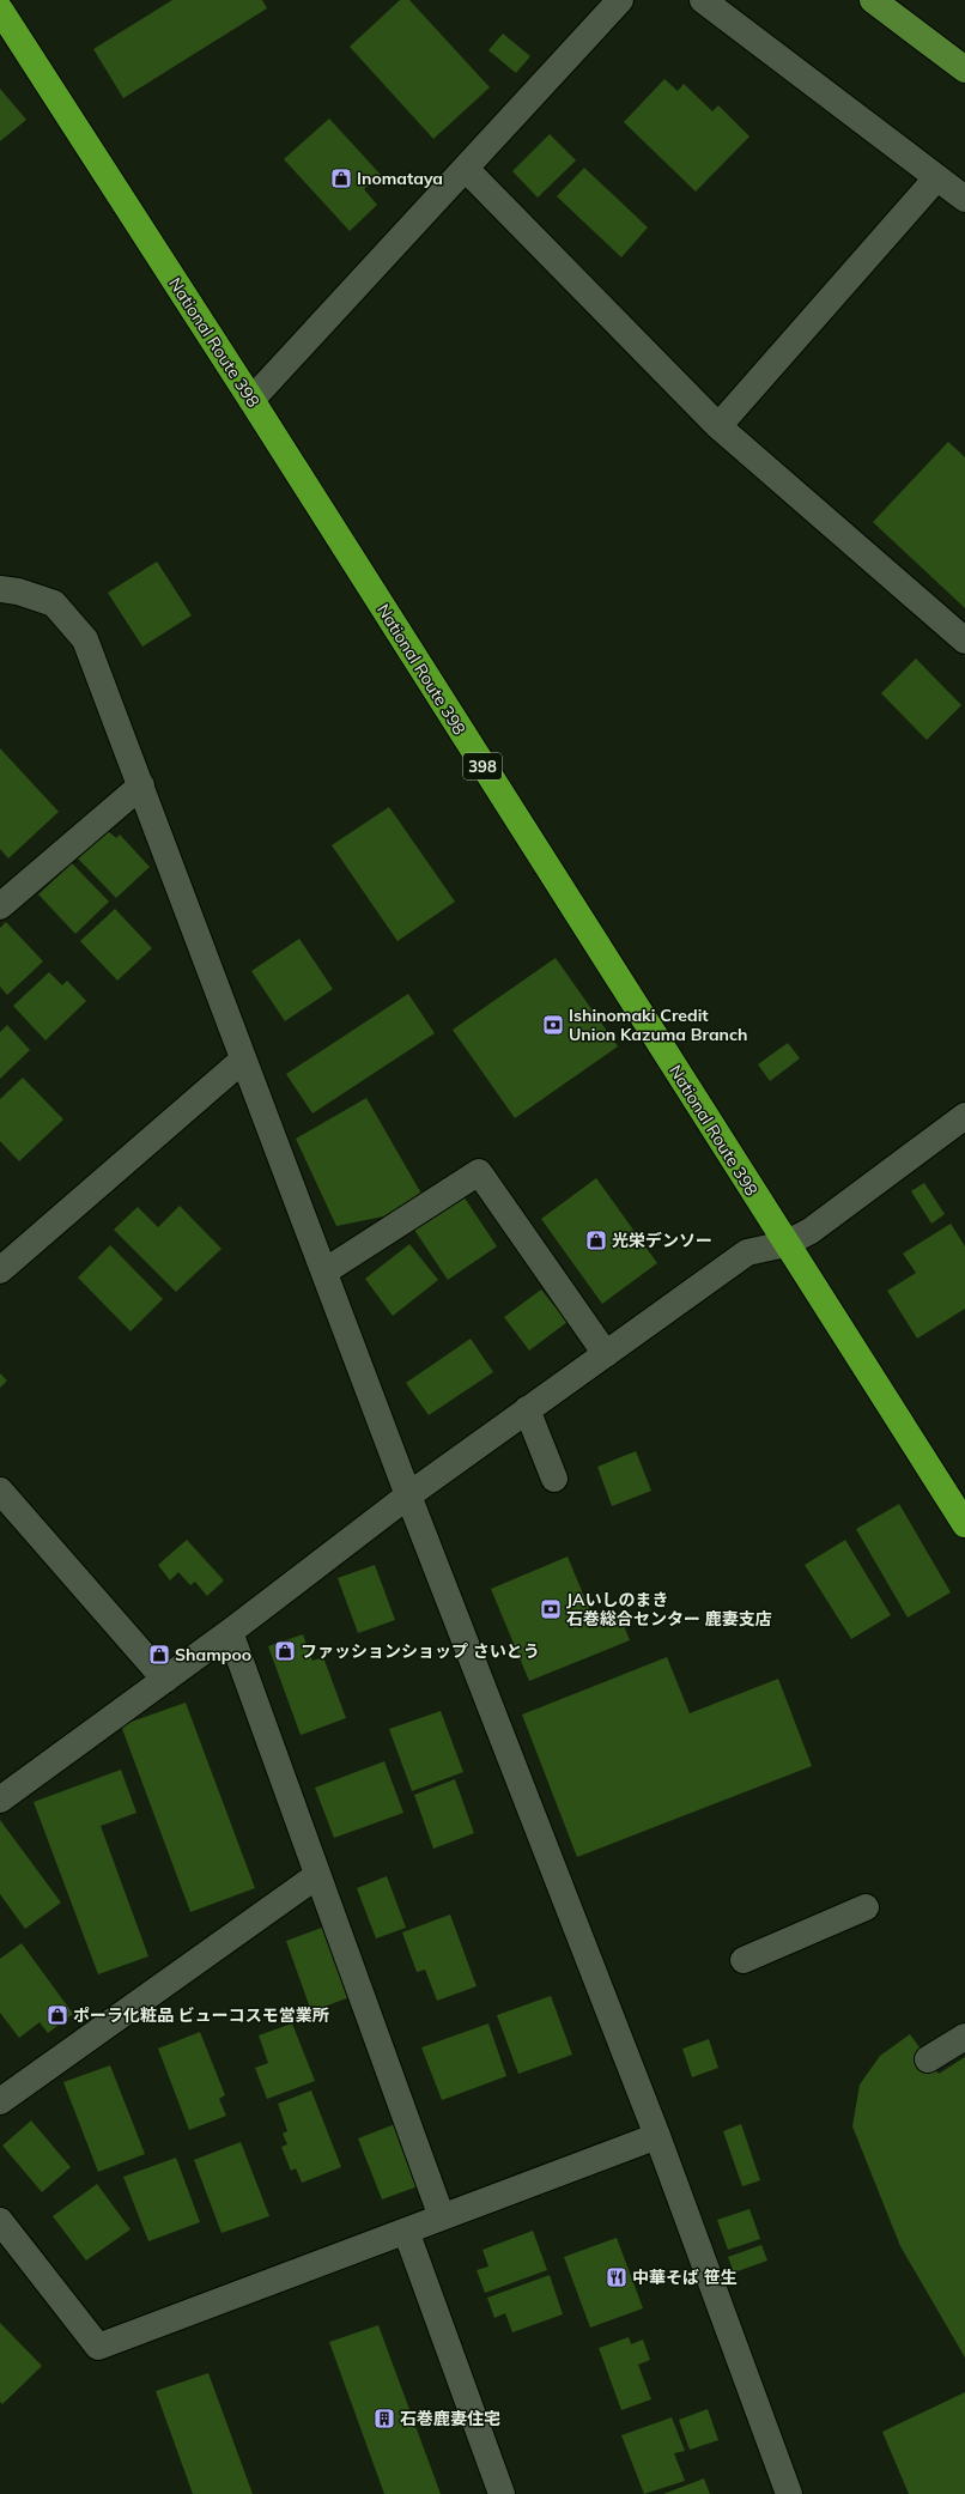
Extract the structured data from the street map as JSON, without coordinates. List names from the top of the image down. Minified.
{"streets":{"highway":["National Route 398","398"]},"places":{"shop":["Inomataya","光栄デンソー","ファッションショップ さいとう","Shampoo","ポーラ化粧品 ビューコスモ営業所"],"bank":["Ishinomaki Credit Union Kazuma Branch","JAいしのまき 石巻総合センター 鹿妻支店"],"restaurant":["中華そば 笹生"],"building":["石巻鹿妻住宅"]}}
